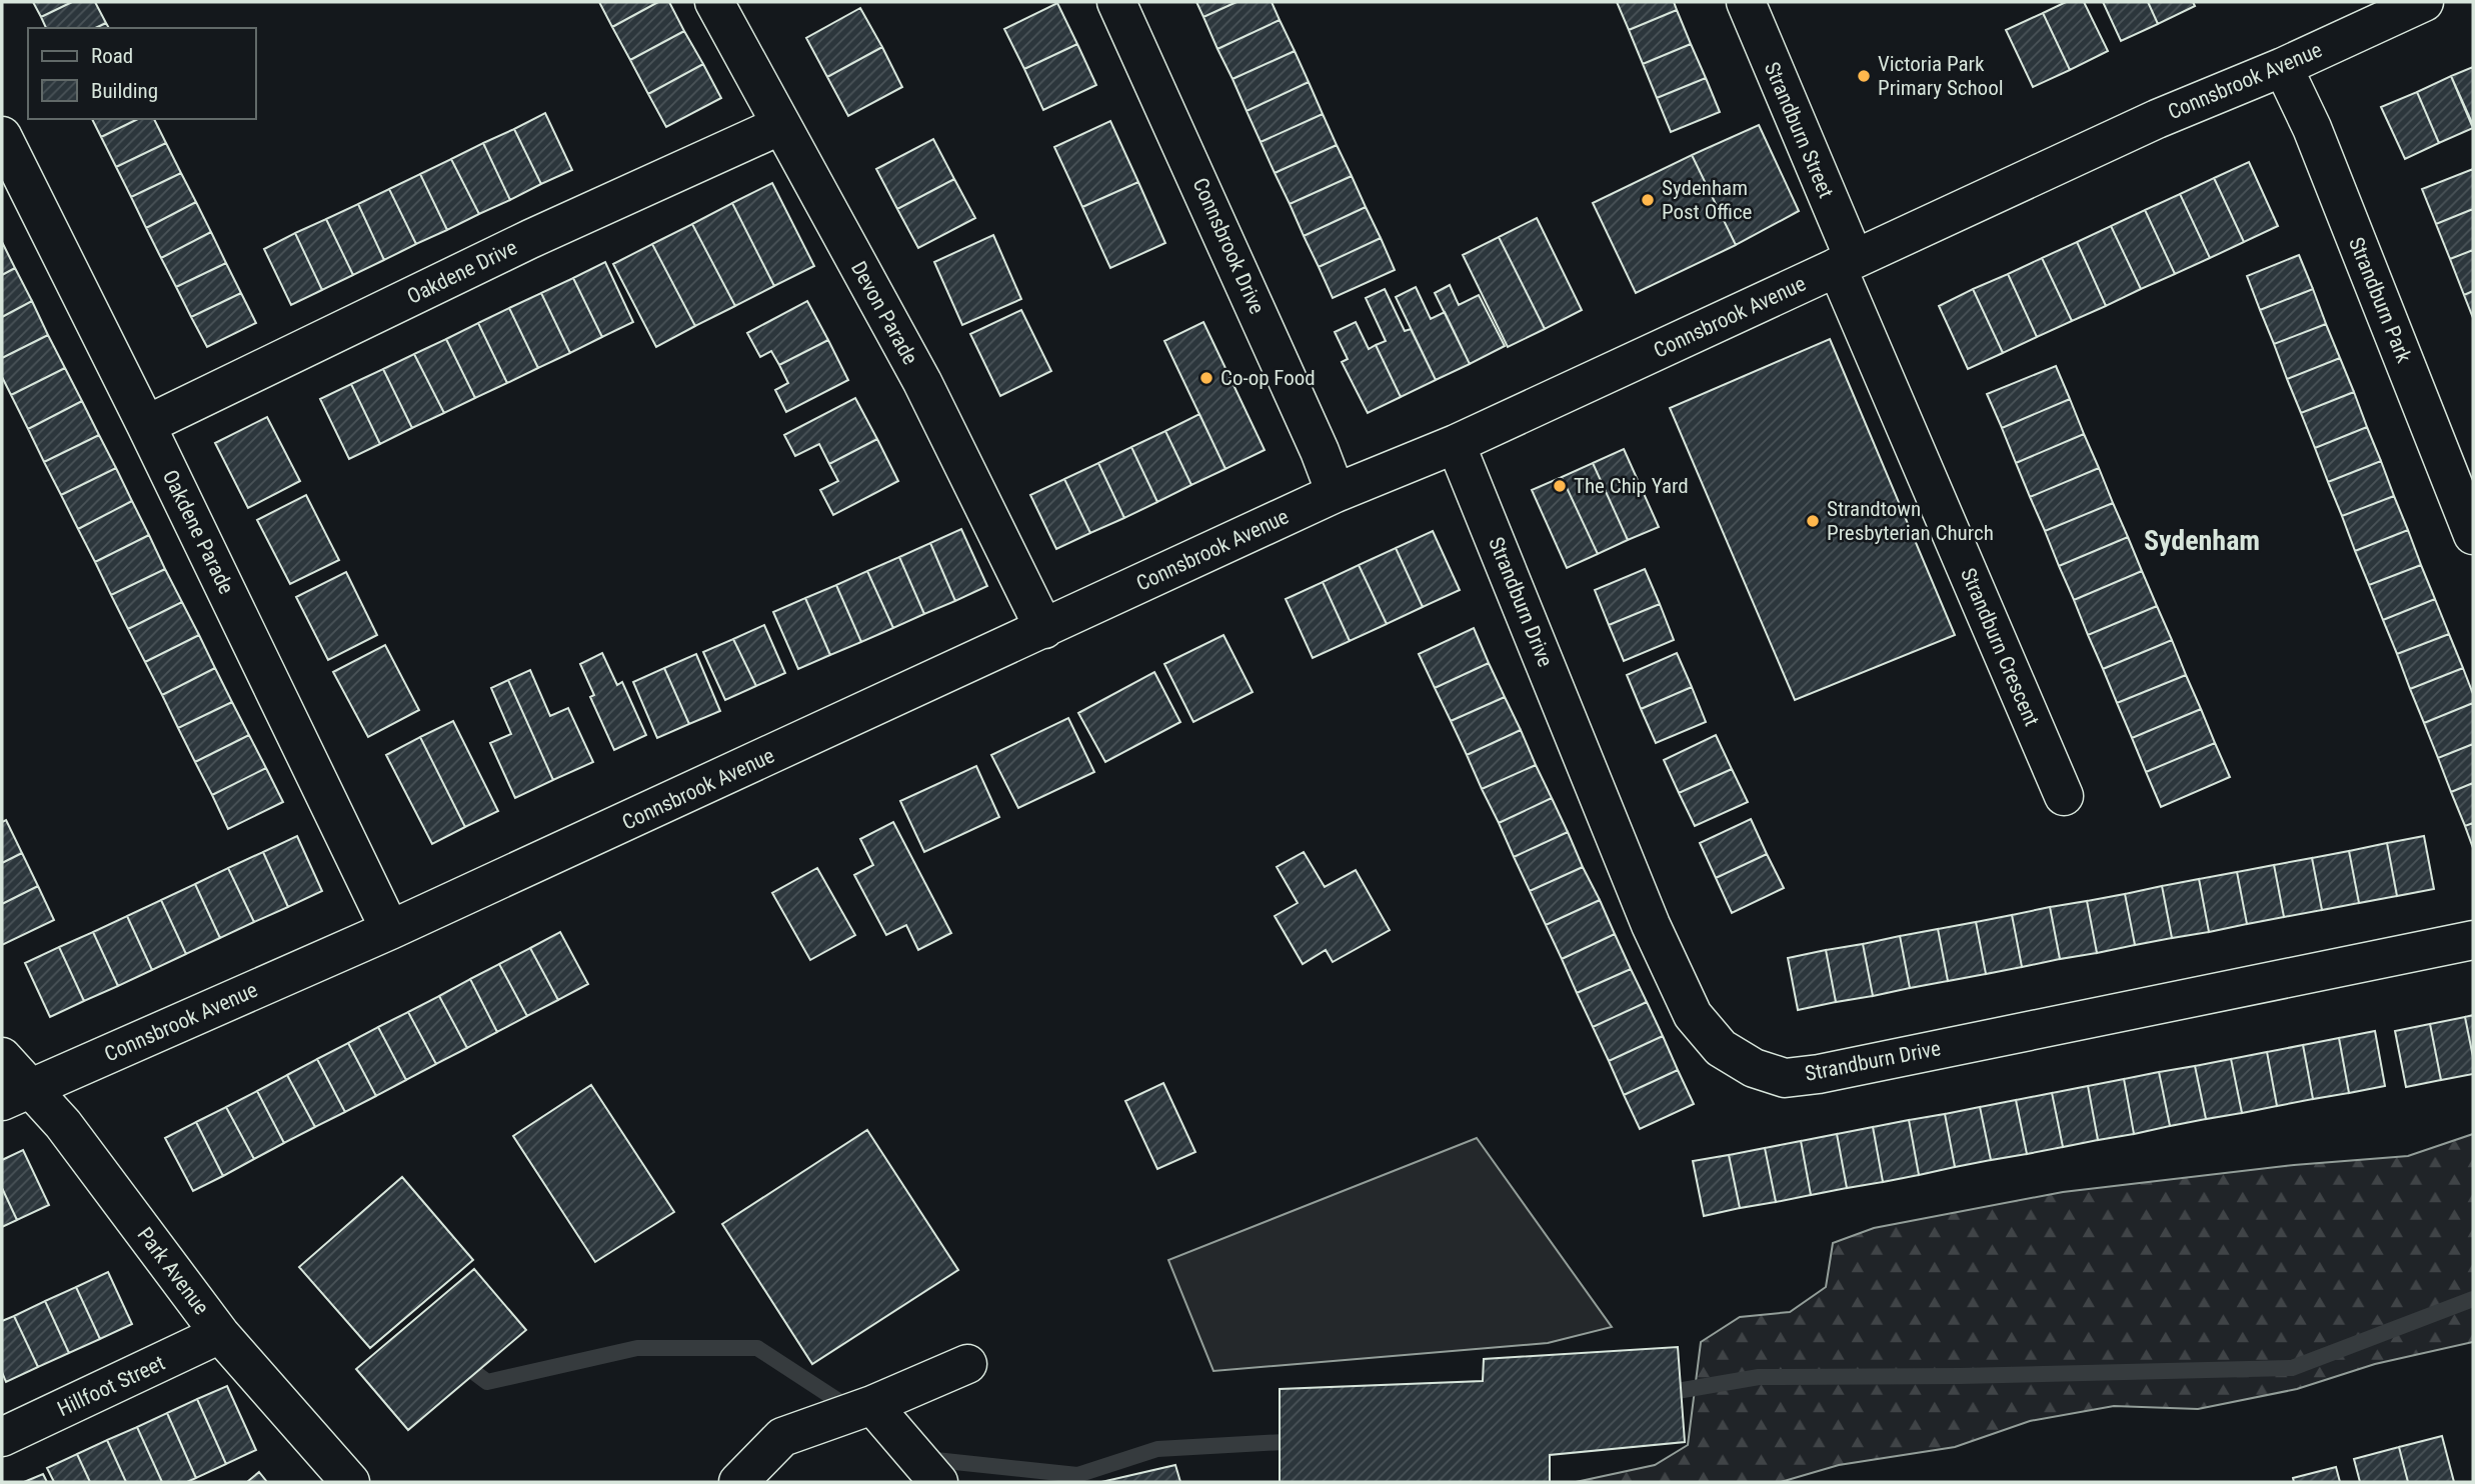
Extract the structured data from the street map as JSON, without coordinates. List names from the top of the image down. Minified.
{"streets":{"street":["Connsbrook Avenue","Strandburn Street","Connsbrook Drive","Oakdene Drive","Strandburn Park","Devon Parade","Oakdene Parade","Strandburn Drive","Strandburn Crescent","Park Avenue","Hillfoot Street"]},"crossings":[["Connsbrook Avenue","Strandburn Street"],["Connsbrook Avenue","Connsbrook Drive"],["Connsbrook Avenue","Strandburn Park"],["Connsbrook Avenue","Devon Parade"],["Connsbrook Avenue","Oakdene Parade"],["Connsbrook Avenue","Strandburn Drive"],["Connsbrook Avenue","Strandburn Crescent"],["Connsbrook Avenue","Park Avenue"],["Strandburn Street","Strandburn Crescent"],["Oakdene Drive","Devon Parade"],["Oakdene Drive","Oakdene Parade"],["Park Avenue","Hillfoot Street"]],"districts":["Sydenham"],"places":["Victoria Park Primary School","Sydenham Post Office","Co-op Food","The Chip Yard","Strandtown Presbyterian Church"],"legend":["Road","Building"]}
